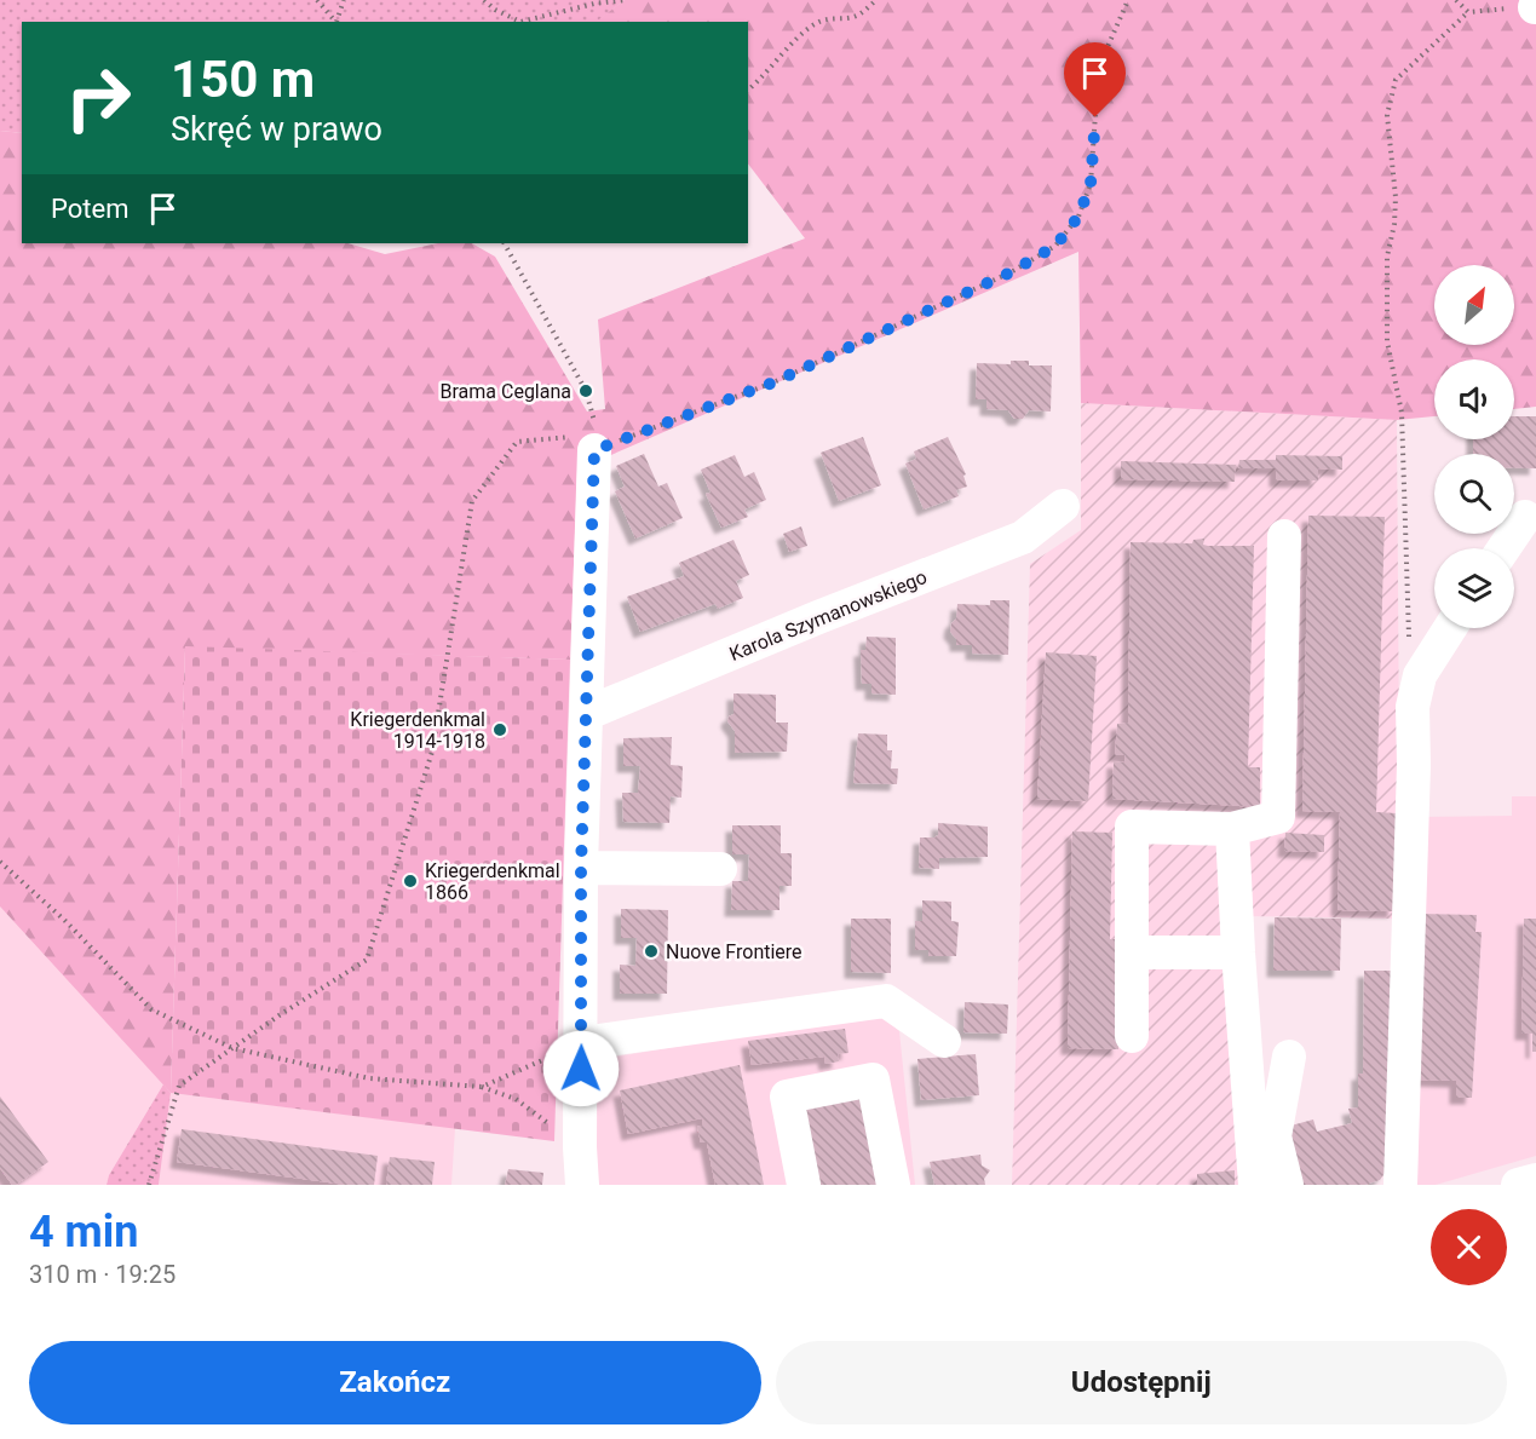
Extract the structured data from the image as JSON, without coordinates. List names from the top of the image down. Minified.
{"streets":{"street":["Karola Szymanowskiego"]},"places":["Brama Ceglana","Kriegerdenkmal 1914-1918","Kriegerdenkmal 1866","Nuove Frontiere"],"north":"top right","page":{"turn":["150 m","Skręć w prawo"],"then":"Potem","heading":["4 min","310 m · 19:25"],"buttons":["Zakończ","Udostępnij"]}}
